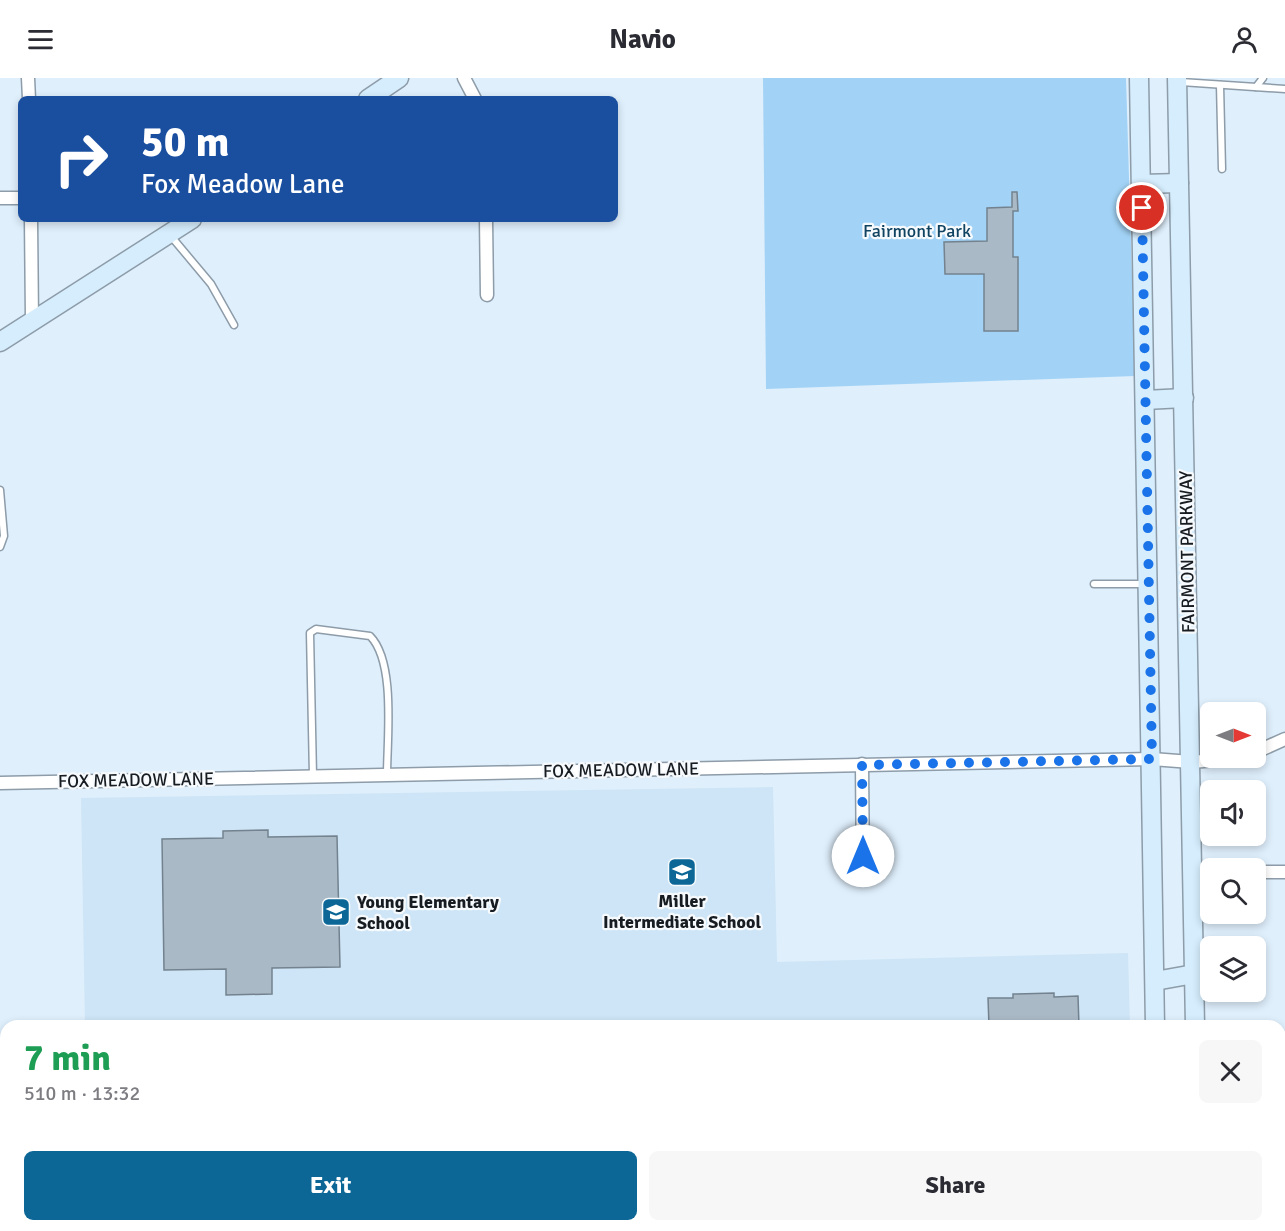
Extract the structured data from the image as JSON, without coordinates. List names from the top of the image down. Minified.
{"streets":{"main road":["FAIRMONT PARKWAY"],"street":["FOX MEADOW LANE"]},"crossings":[["FAIRMONT PARKWAY","FOX MEADOW LANE"]],"parks":["Fairmont Park"],"places":{"school or university":["Miller Intermediate School","Young Elementary School"]},"north":"right","page":{"header":"Navio","turn":["50 m","Fox Meadow Lane"],"heading":["7 min","510 m · 13:32"],"buttons":["Exit","Share"]}}
